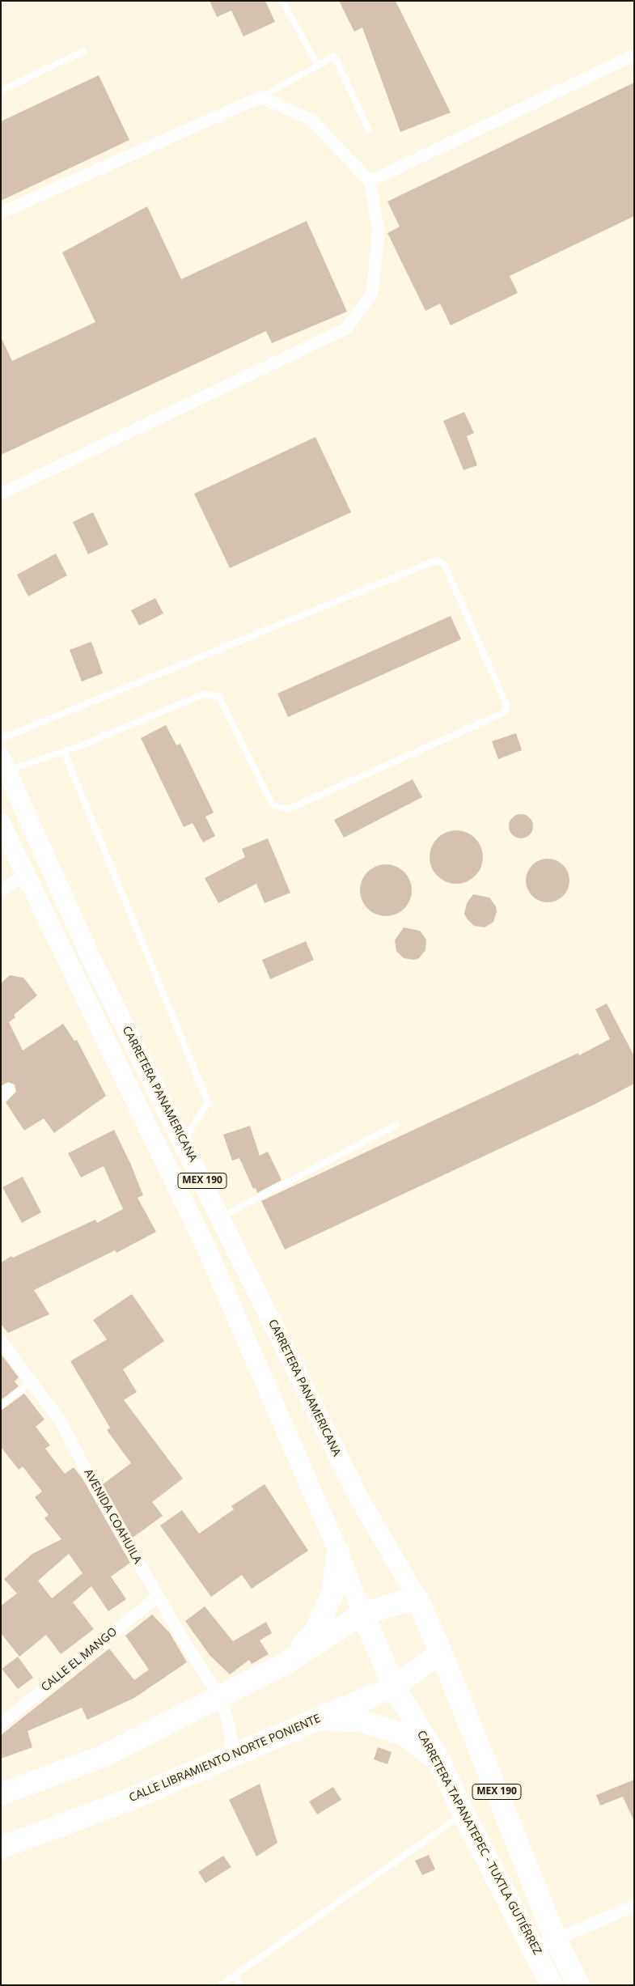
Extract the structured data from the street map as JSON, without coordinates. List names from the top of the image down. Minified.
{"streets":{"highway":["MEX 190","CALLE LIBRAMIENTO NORTE PONIENTE","CARRETERA TAPANATEPEC - TUXTLA GUTIÉRREZ"],"main road":["CARRETERA PANAMERICANA"],"street":["AVENIDA COAHUILA","CALLE EL MANGO"]},"crossings":[["CARRETERA PANAMERICANA","CARRETERA TAPANATEPEC - TUXTLA GUTIÉRREZ"],["MEX 190","CARRETERA TAPANATEPEC - TUXTLA GUTIÉRREZ"],["AVENIDA COAHUILA","CALLE EL MANGO"],["AVENIDA COAHUILA","CALLE LIBRAMIENTO NORTE PONIENTE"],["CALLE LIBRAMIENTO NORTE PONIENTE","CARRETERA TAPANATEPEC - TUXTLA GUTIÉRREZ"]]}
